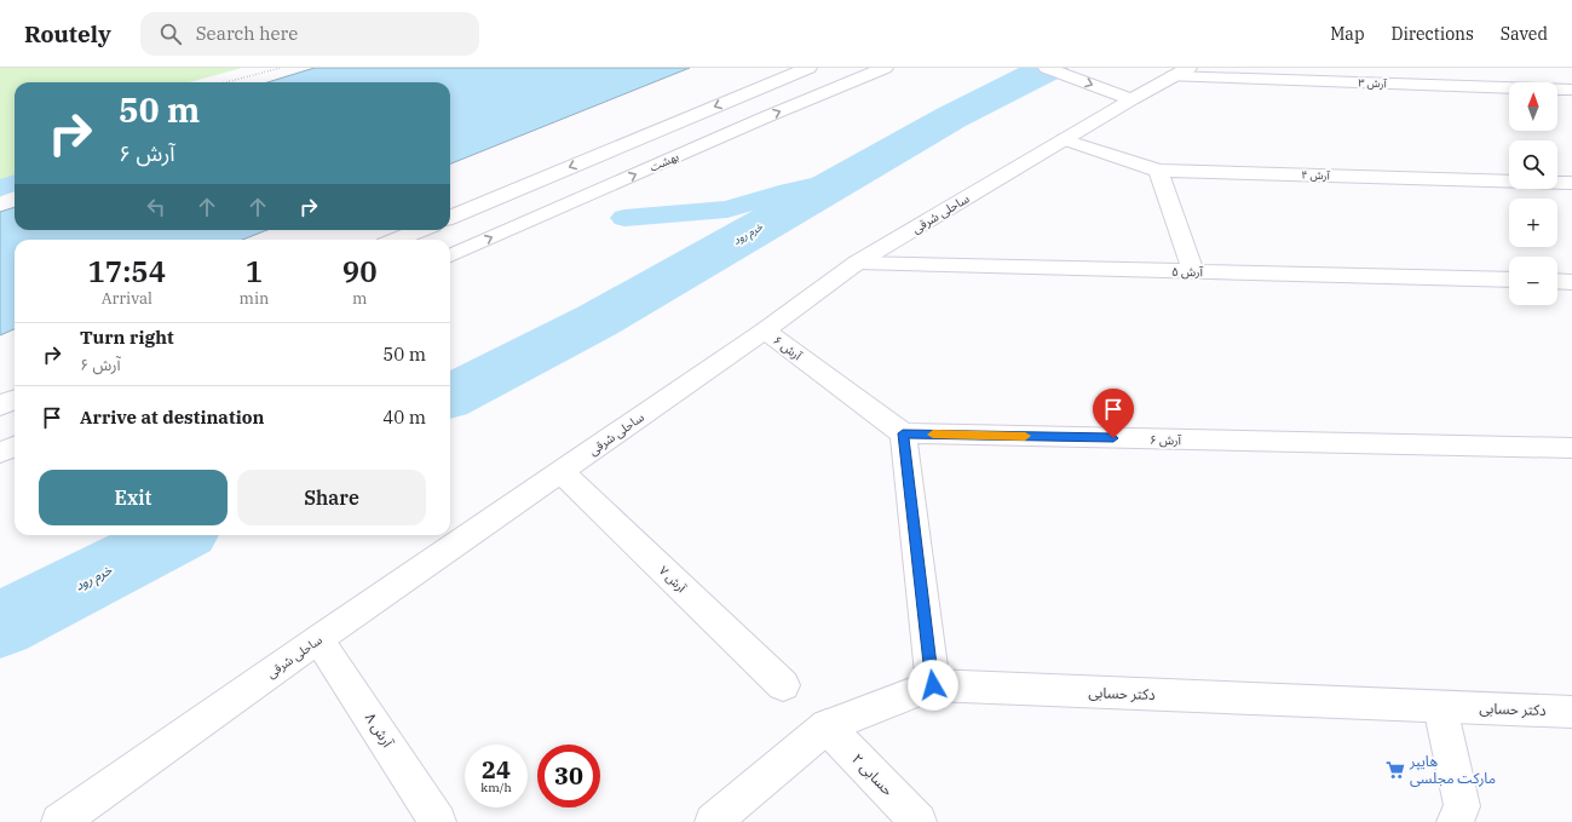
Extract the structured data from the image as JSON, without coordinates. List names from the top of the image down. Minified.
{"streets":{"street":["آرش ۳","بهشت","آرش ۴","ساحلی شرقی","آرش ۵","آرش ۶","آرش ۷","دکتر حسابی","آرش ۸","حسابی ۲"]},"crossings":[["آرش ۳","ساحلی شرقی"],["آرش ۴","ساحلی شرقی"],["ساحلی شرقی","آرش ۵"],["ساحلی شرقی","آرش ۶"],["ساحلی شرقی","آرش ۷"],["ساحلی شرقی","آرش ۸"],["دکتر حسابی","حسابی ۲"]],"water":["خرم رود"],"places":{"supermarket":["هایپر مارکت مجلسی"]},"north":"top","page":{"header":"Routely","search":"Search here","nav":["Map","Directions","Saved"],"map_buttons":["+","−"],"turn":["50 m","آرش ۶"],"eta":["17:54","Arrival","1","min","90","m"],"list":[{"name":"Turn right","note":"آرش ۶","value":"50 m"},{"name":"Arrive at destination","value":"40 m"}],"buttons":["Exit","Share"],"speed":"24 km/h","limit":"30"}}
